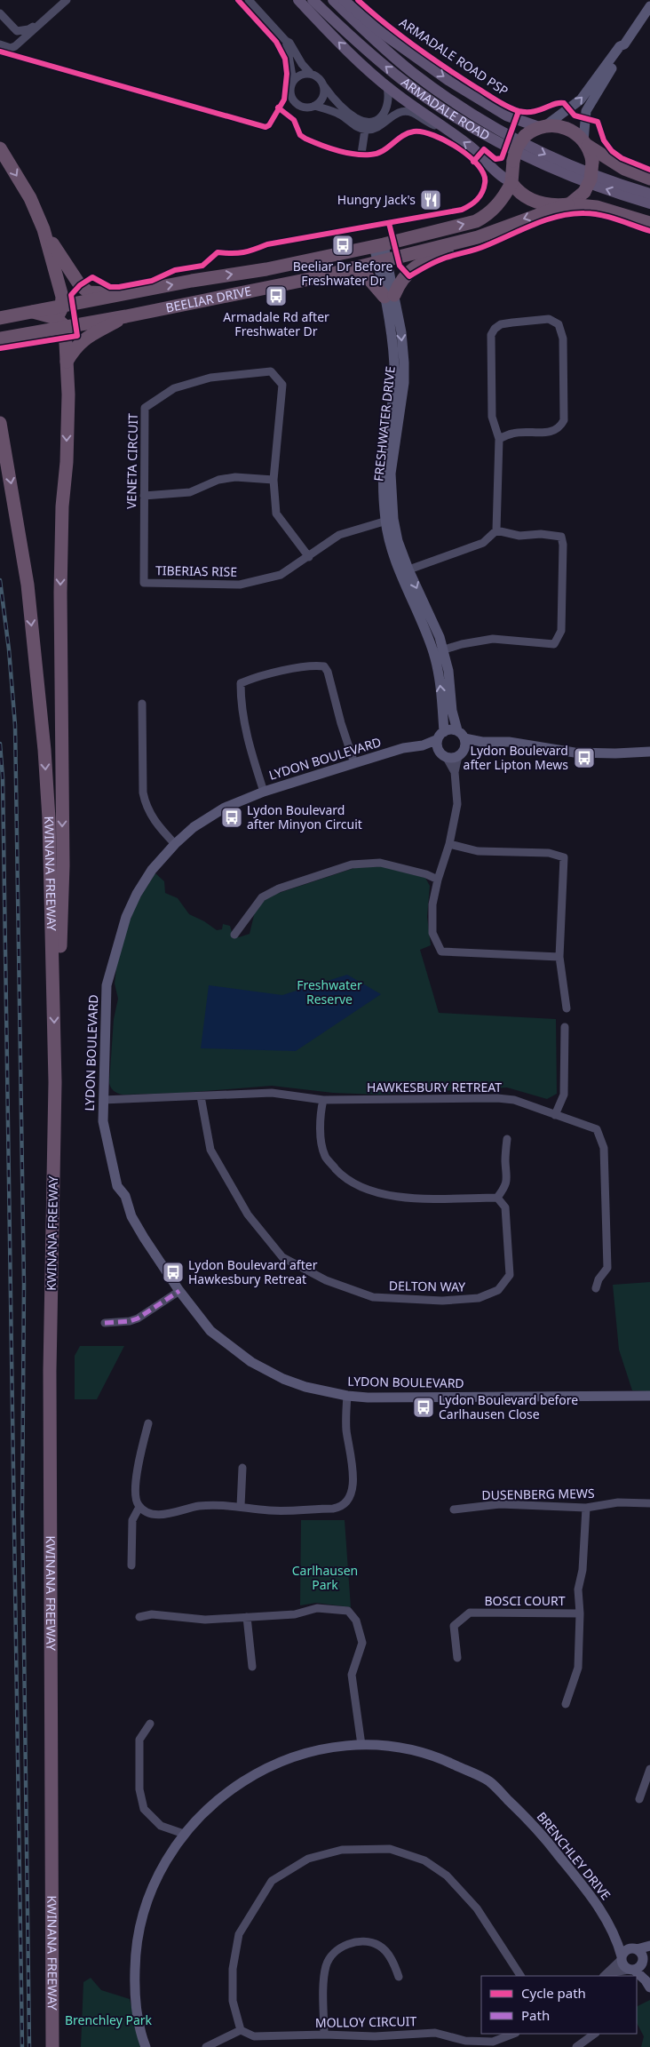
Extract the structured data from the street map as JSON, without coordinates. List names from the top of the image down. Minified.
{"streets":{"highway":["BEELIAR DRIVE","KWINANA FREEWAY"],"main road":["ARMADALE ROAD"],"street":["FRESHWATER DRIVE","VENETA CIRCUIT","TIBERIAS RISE","LYDON BOULEVARD","HAWKESBURY RETREAT","DELTON WAY","DUSENBERG MEWS","BOSCI COURT","BRENCHLEY DRIVE","MOLLOY CIRCUIT"],"cycle path":["ARMADALE ROAD PSP"]},"crossings":[["BEELIAR DRIVE","FRESHWATER DRIVE"],["FRESHWATER DRIVE","TIBERIAS RISE"],["FRESHWATER DRIVE","LYDON BOULEVARD"],["VENETA CIRCUIT","TIBERIAS RISE"],["LYDON BOULEVARD","HAWKESBURY RETREAT"],["HAWKESBURY RETREAT","DELTON WAY"]],"parks":["Freshwater Reserve","Carlhausen Park","Brenchley Park"],"places":{"restaurant":["Hungry Jack's"],"bus stop":["Beeliar Dr Before Freshwater Dr","Armadale Rd after Freshwater Dr","Lydon Boulevard after Lipton Mews","Lydon Boulevard after Minyon Circuit","Lydon Boulevard after Hawkesbury Retreat","Lydon Boulevard before Carlhausen Close"]},"legend":["Cycle path","Path"]}
